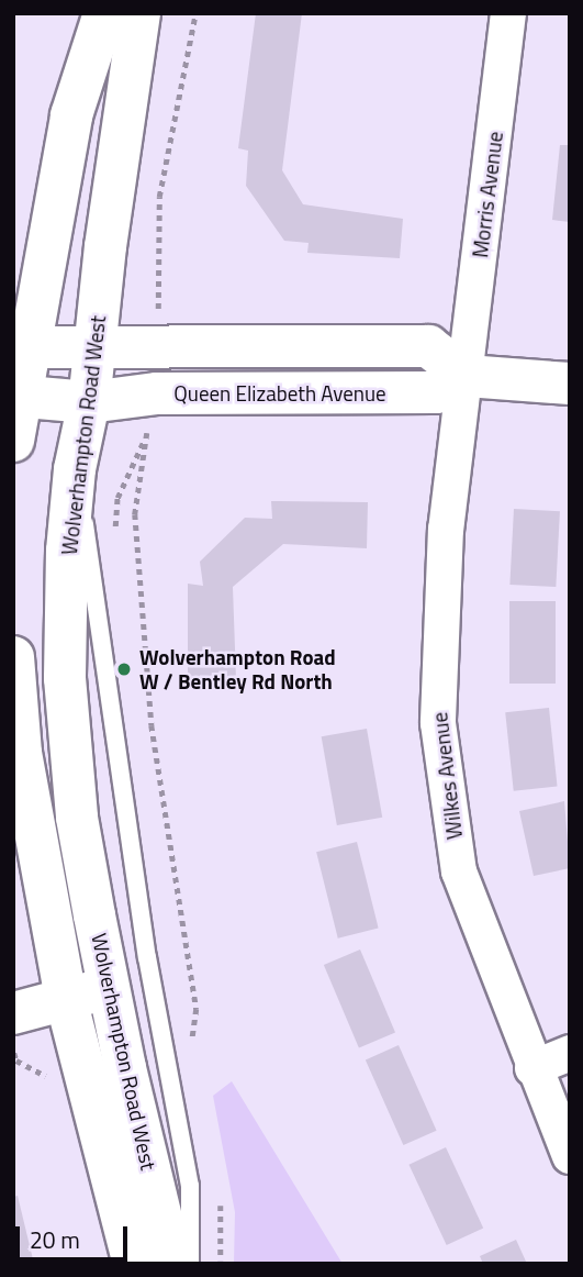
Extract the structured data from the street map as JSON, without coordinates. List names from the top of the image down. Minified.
{"streets":{"main road":["Queen Elizabeth Avenue","Wolverhampton Road West"],"street":["Morris Avenue","Wilkes Avenue"]},"crossings":[["Morris Avenue","Queen Elizabeth Avenue"],["Morris Avenue","Wilkes Avenue"],["Queen Elizabeth Avenue","Wolverhampton Road West"],["Queen Elizabeth Avenue","Wilkes Avenue"]],"places":["Wolverhampton Road W / Bentley Rd North"],"scale_bar":"20 m"}
